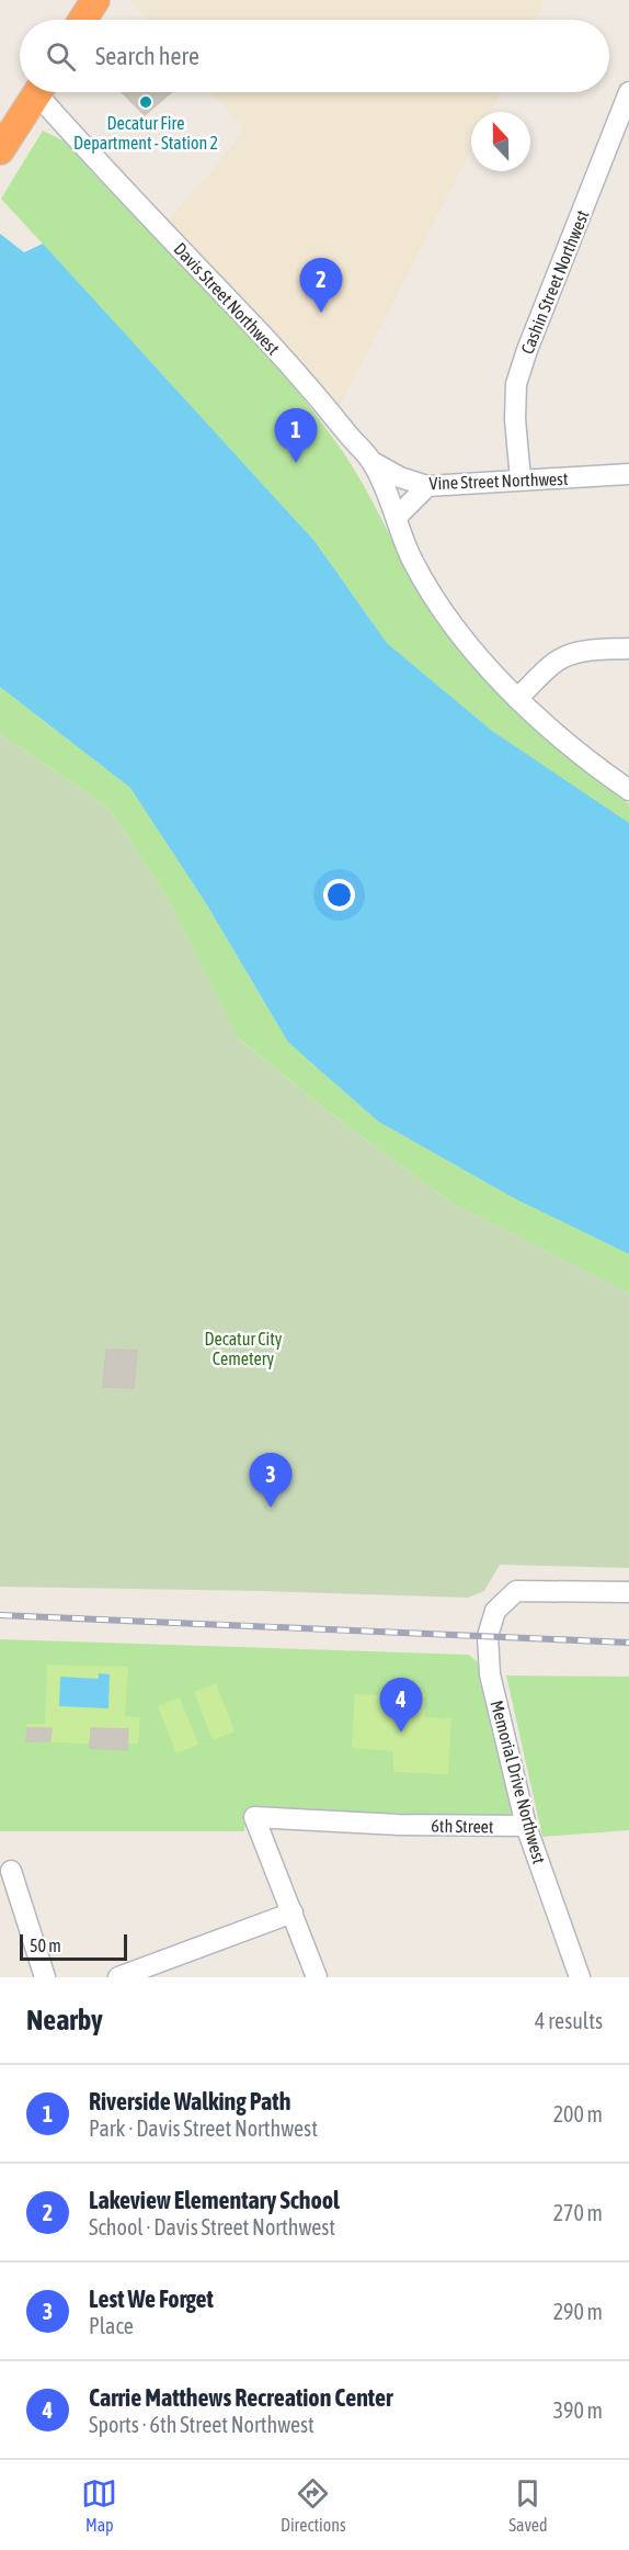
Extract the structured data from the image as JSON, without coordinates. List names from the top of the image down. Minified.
{"streets":{"street":["Cashin Street Northwest","Davis Street Northwest","Vine Street Northwest","Memorial Drive Northwest","6th Street"]},"crossings":[["Cashin Street Northwest","Vine Street Northwest"],["Davis Street Northwest","Vine Street Northwest"],["Memorial Drive Northwest","6th Street"]],"parks":["Decatur City Cemetery"],"places":["Decatur Fire Department - Station 2"],"scale_bar":"50 m","north":"top","page":{"search":"Search here","pins":["2","1","3","4"],"scale":"50 m","heading":["Nearby","4 results"],"list":[{"mark":"1","name":"Riverside Walking Path","note":"Park · Davis Street Northwest","value":"200 m"},{"mark":"2","name":"Lakeview Elementary School","note":"School · Davis Street Northwest","value":"270 m"},{"mark":"3","name":"Lest We Forget","note":"Place","value":"290 m"},{"mark":"4","name":"Carrie Matthews Recreation Center","note":"Sports · 6th Street Northwest","value":"390 m"}],"nav":["Map","Directions","Saved"]}}
